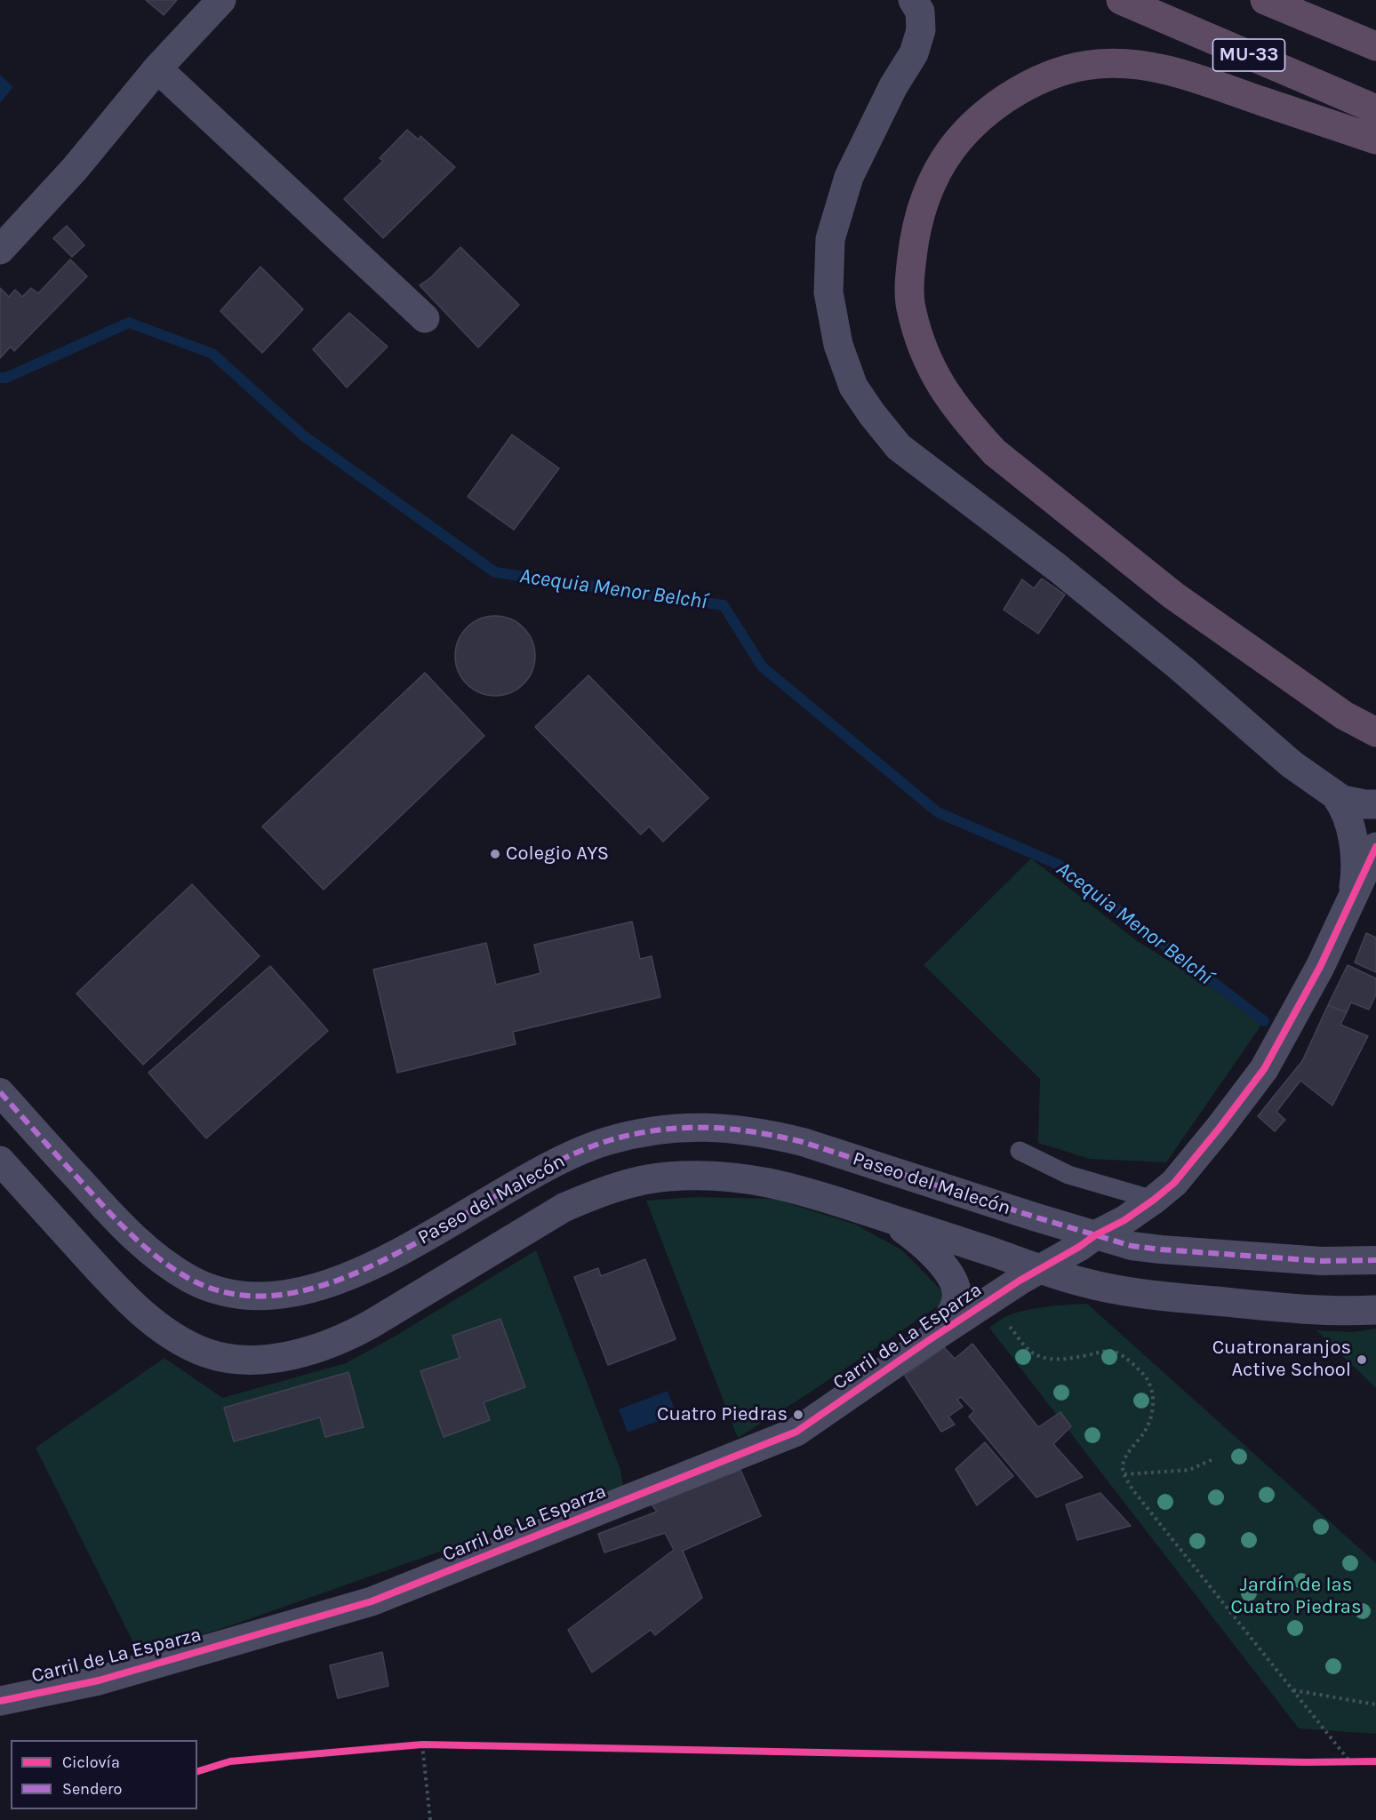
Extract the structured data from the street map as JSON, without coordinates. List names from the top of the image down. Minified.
{"streets":{"highway":["MU-33"],"street":["Paseo del Malecón","Carril de La Esparza"]},"crossings":[["Paseo del Malecón","Carril de La Esparza"]],"water":["Acequia Menor Belchí"],"parks":["Jardín de las Cuatro Piedras"],"places":["Colegio AYS","Cuatronaranjos Active School","Cuatro Piedras"],"legend":["Ciclovía","Sendero"]}
